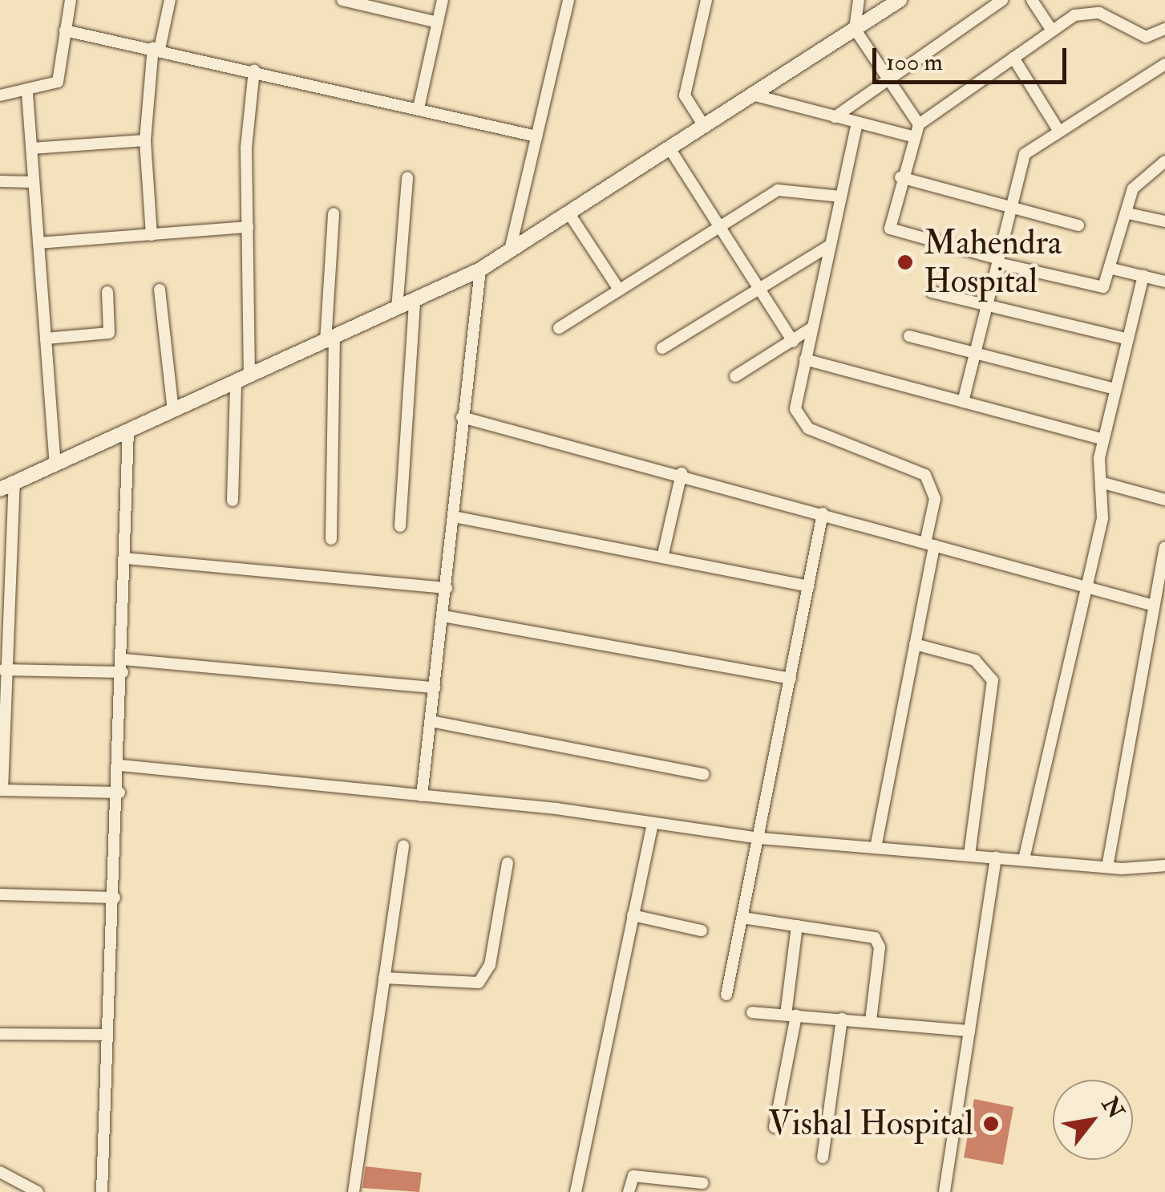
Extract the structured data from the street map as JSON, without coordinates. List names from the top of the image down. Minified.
{"places":["Mahendra Hospital","Vishal Hospital"],"scale_bar":"100 m","north":"top right"}
